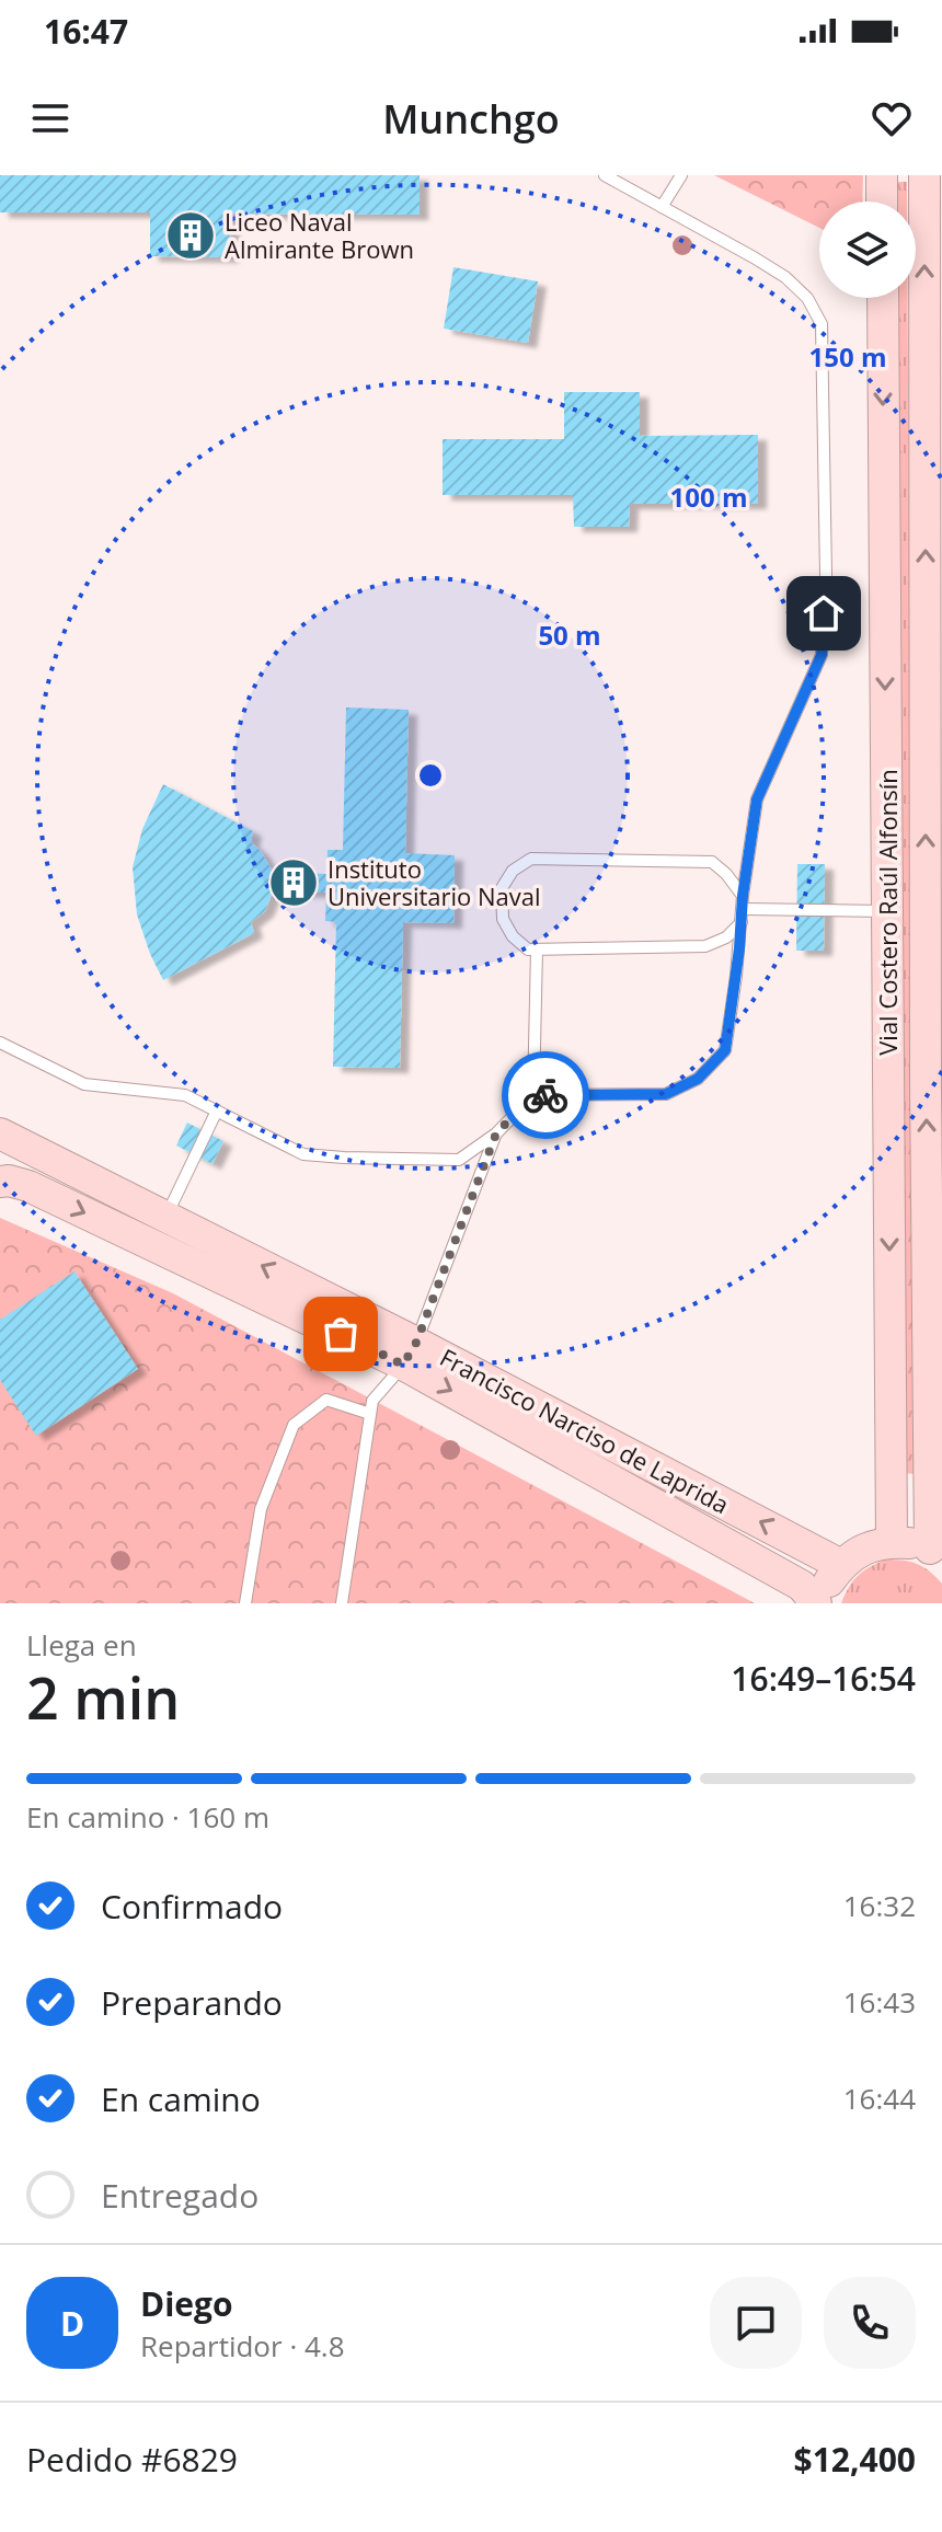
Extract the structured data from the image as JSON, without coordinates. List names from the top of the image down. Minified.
{"streets":{"street":["Vial Costero Raúl Alfonsín","Francisco Narciso de Laprida"]},"places":{"building":["Liceo Naval Almirante Brown","Instituto Universitario Naval"]},"page":{"status":"16:47","header":"Munchgo","heading":["2 min","Llega en","16:49–16:54"],"panel":["Diego","Repartidor · 4.8","Pedido #6829","$12,400"],"bar":"En camino · 160 m","list":[["Confirmado","16:32"],["Preparando","16:43"],["En camino","16:44"],"Entregado"],"round":"D"},"rings":["150 m","100 m","50 m"]}
